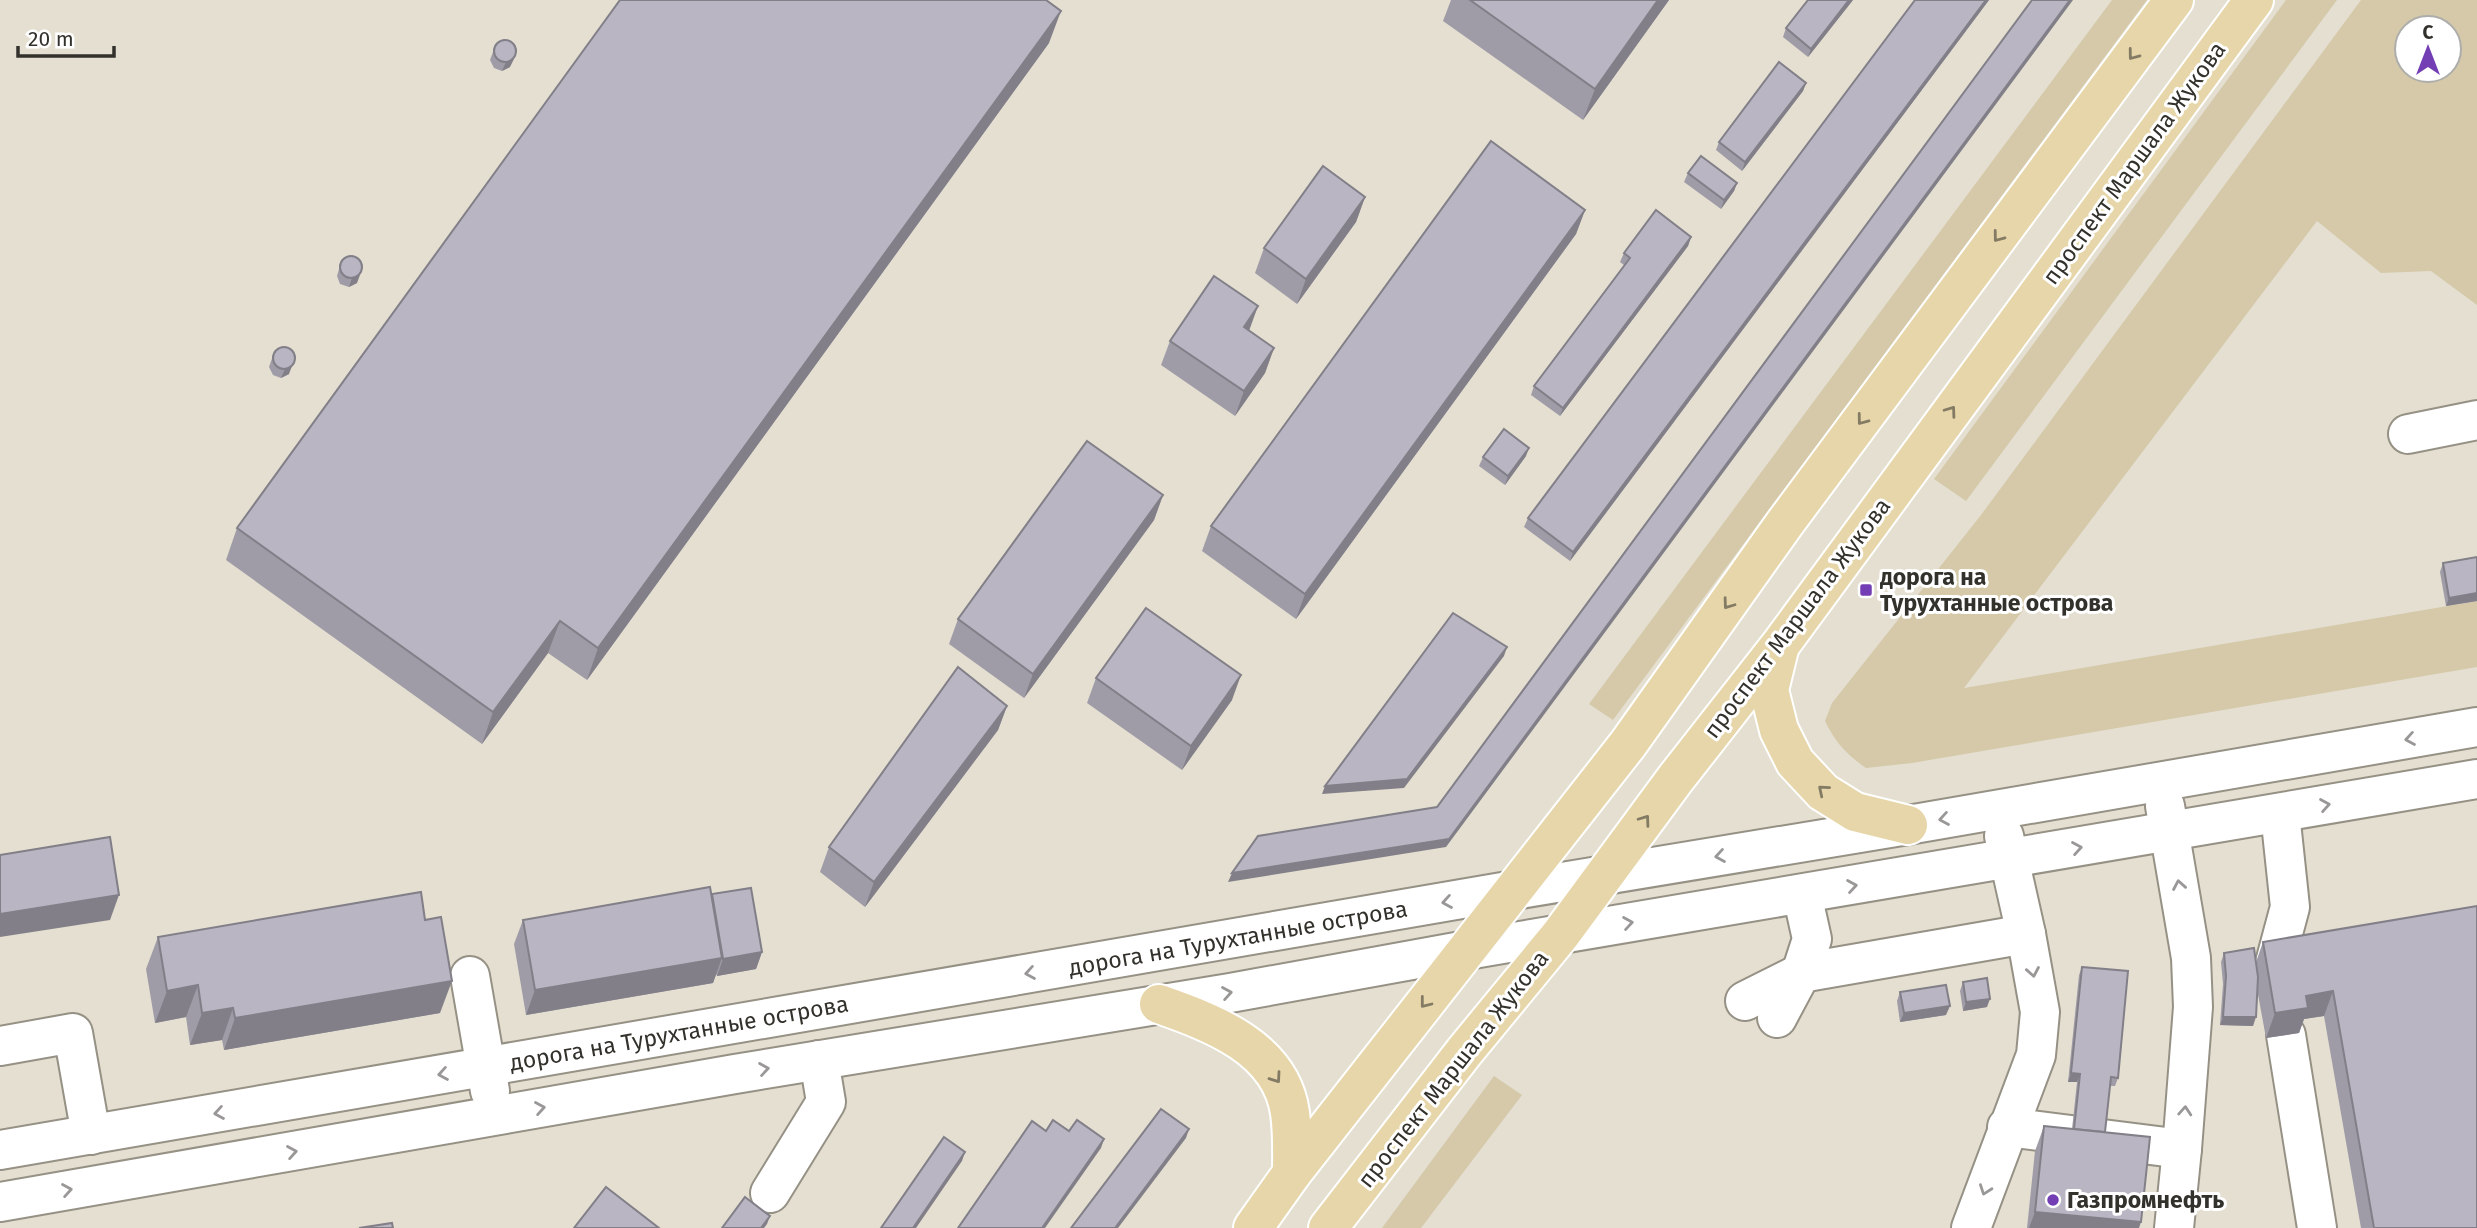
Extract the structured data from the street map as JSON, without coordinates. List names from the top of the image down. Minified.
{"streets":{"main road":["проспект Маршала Жукова"],"street":["дорога на Турухтанные острова"]},"crossings":[["проспект Маршала Жукова","дорога на Турухтанные острова"]],"places":{"transit":["дорога на Турухтанные острова"],"other":["Газпромнефть"]},"scale_bar":"20 m","north":"top"}
